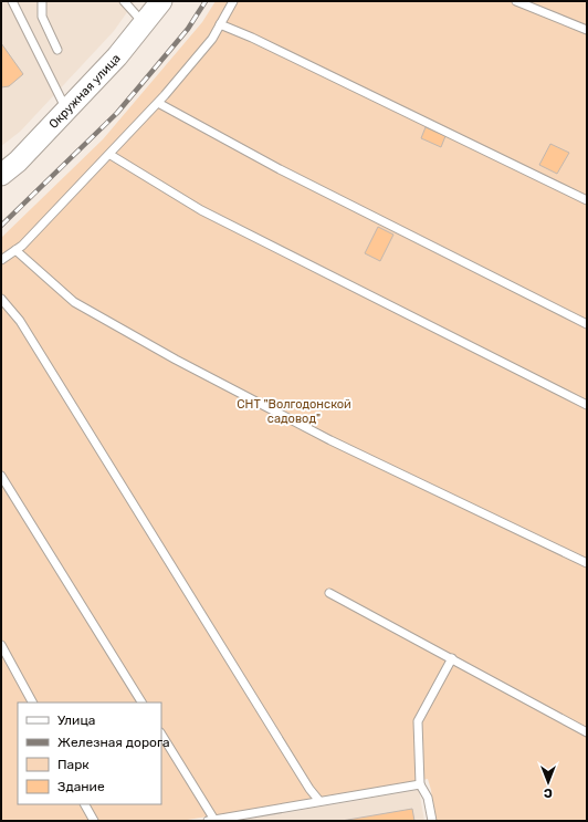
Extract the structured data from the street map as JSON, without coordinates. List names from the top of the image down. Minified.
{"streets":{"main road":["Окружная улица"]},"parks":["СНТ \"Волгодонской садовод\""],"legend":["Улица","Железная дорога","Парк","Здание"],"north":"bottom"}
